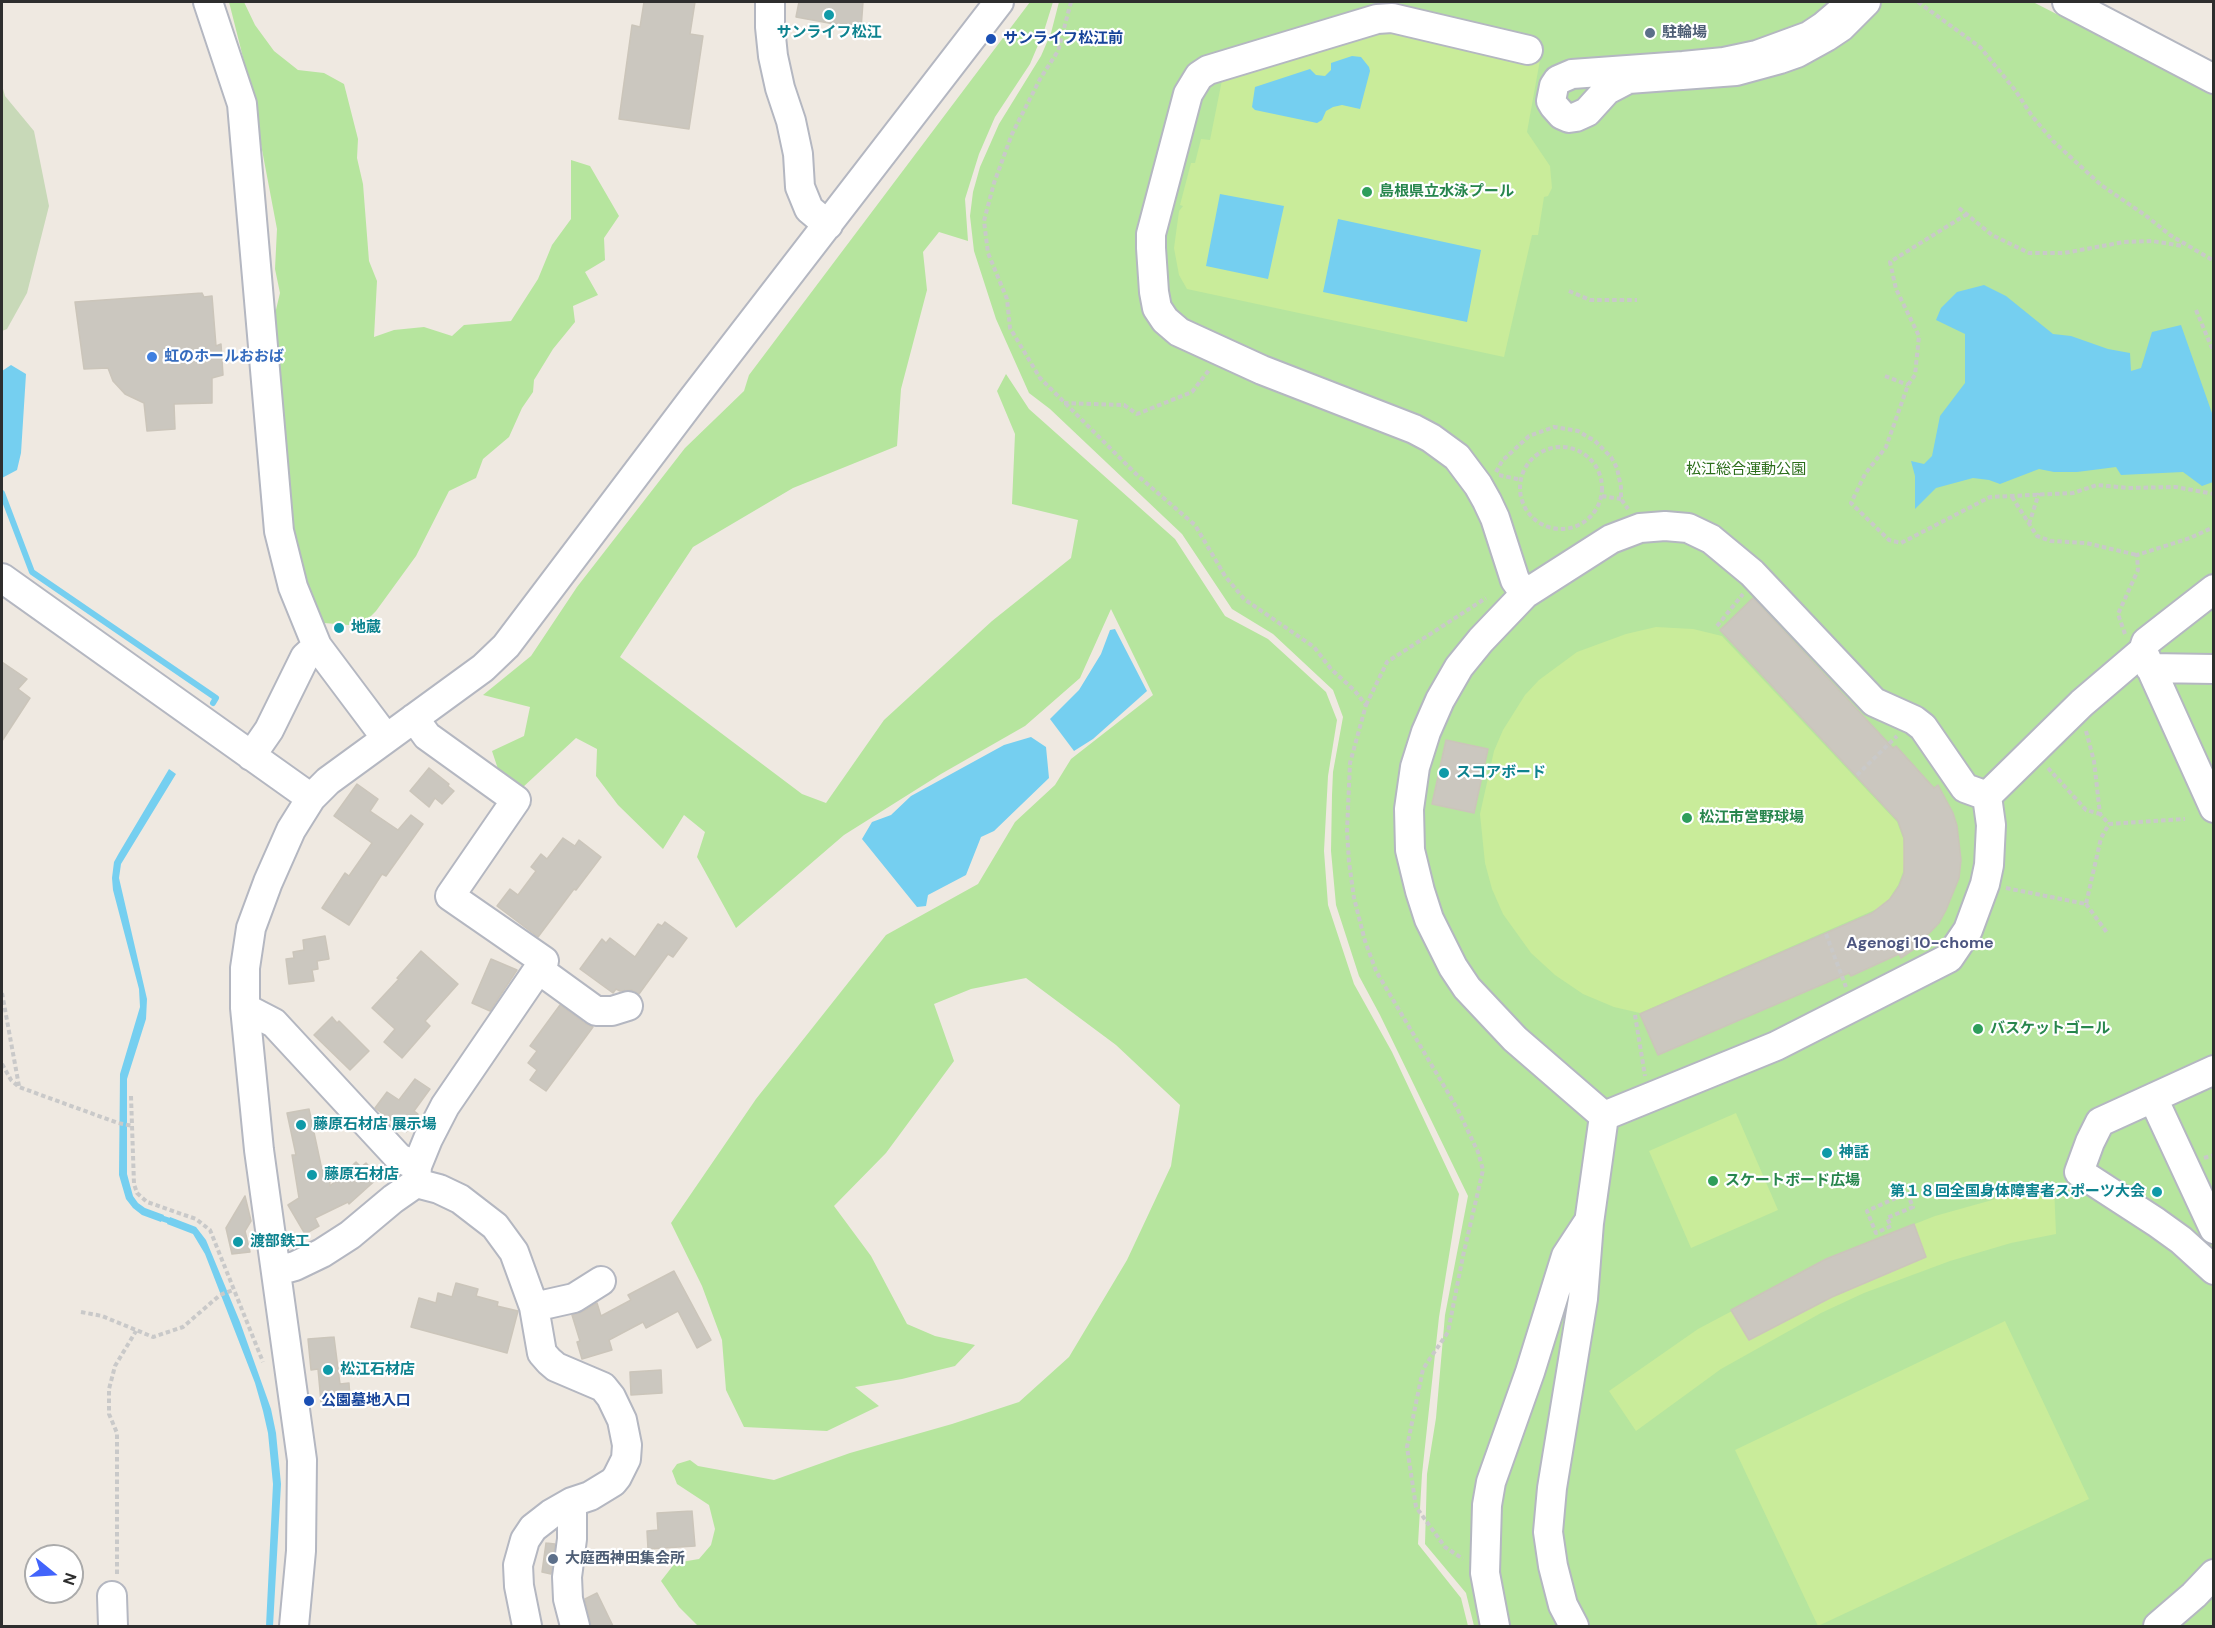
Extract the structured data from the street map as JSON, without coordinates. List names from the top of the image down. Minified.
{"districts":["Agenogi 10-chome"],"parks":["松江総合運動公園"],"places":["サンライフ松江","駐輪場","サンライフ松江前","島根県立水泳プール","虹のホールおおば","地蔵","スコアボード","松江市営野球場","バスケットゴール","藤原石材店 展示場","神話","藤原石材店","スケートボード広場","第１８回全国身体障害者スポーツ大会","渡部鉄工","松江石材店","公園墓地入口","大庭西神田集会所"],"north":"right"}
